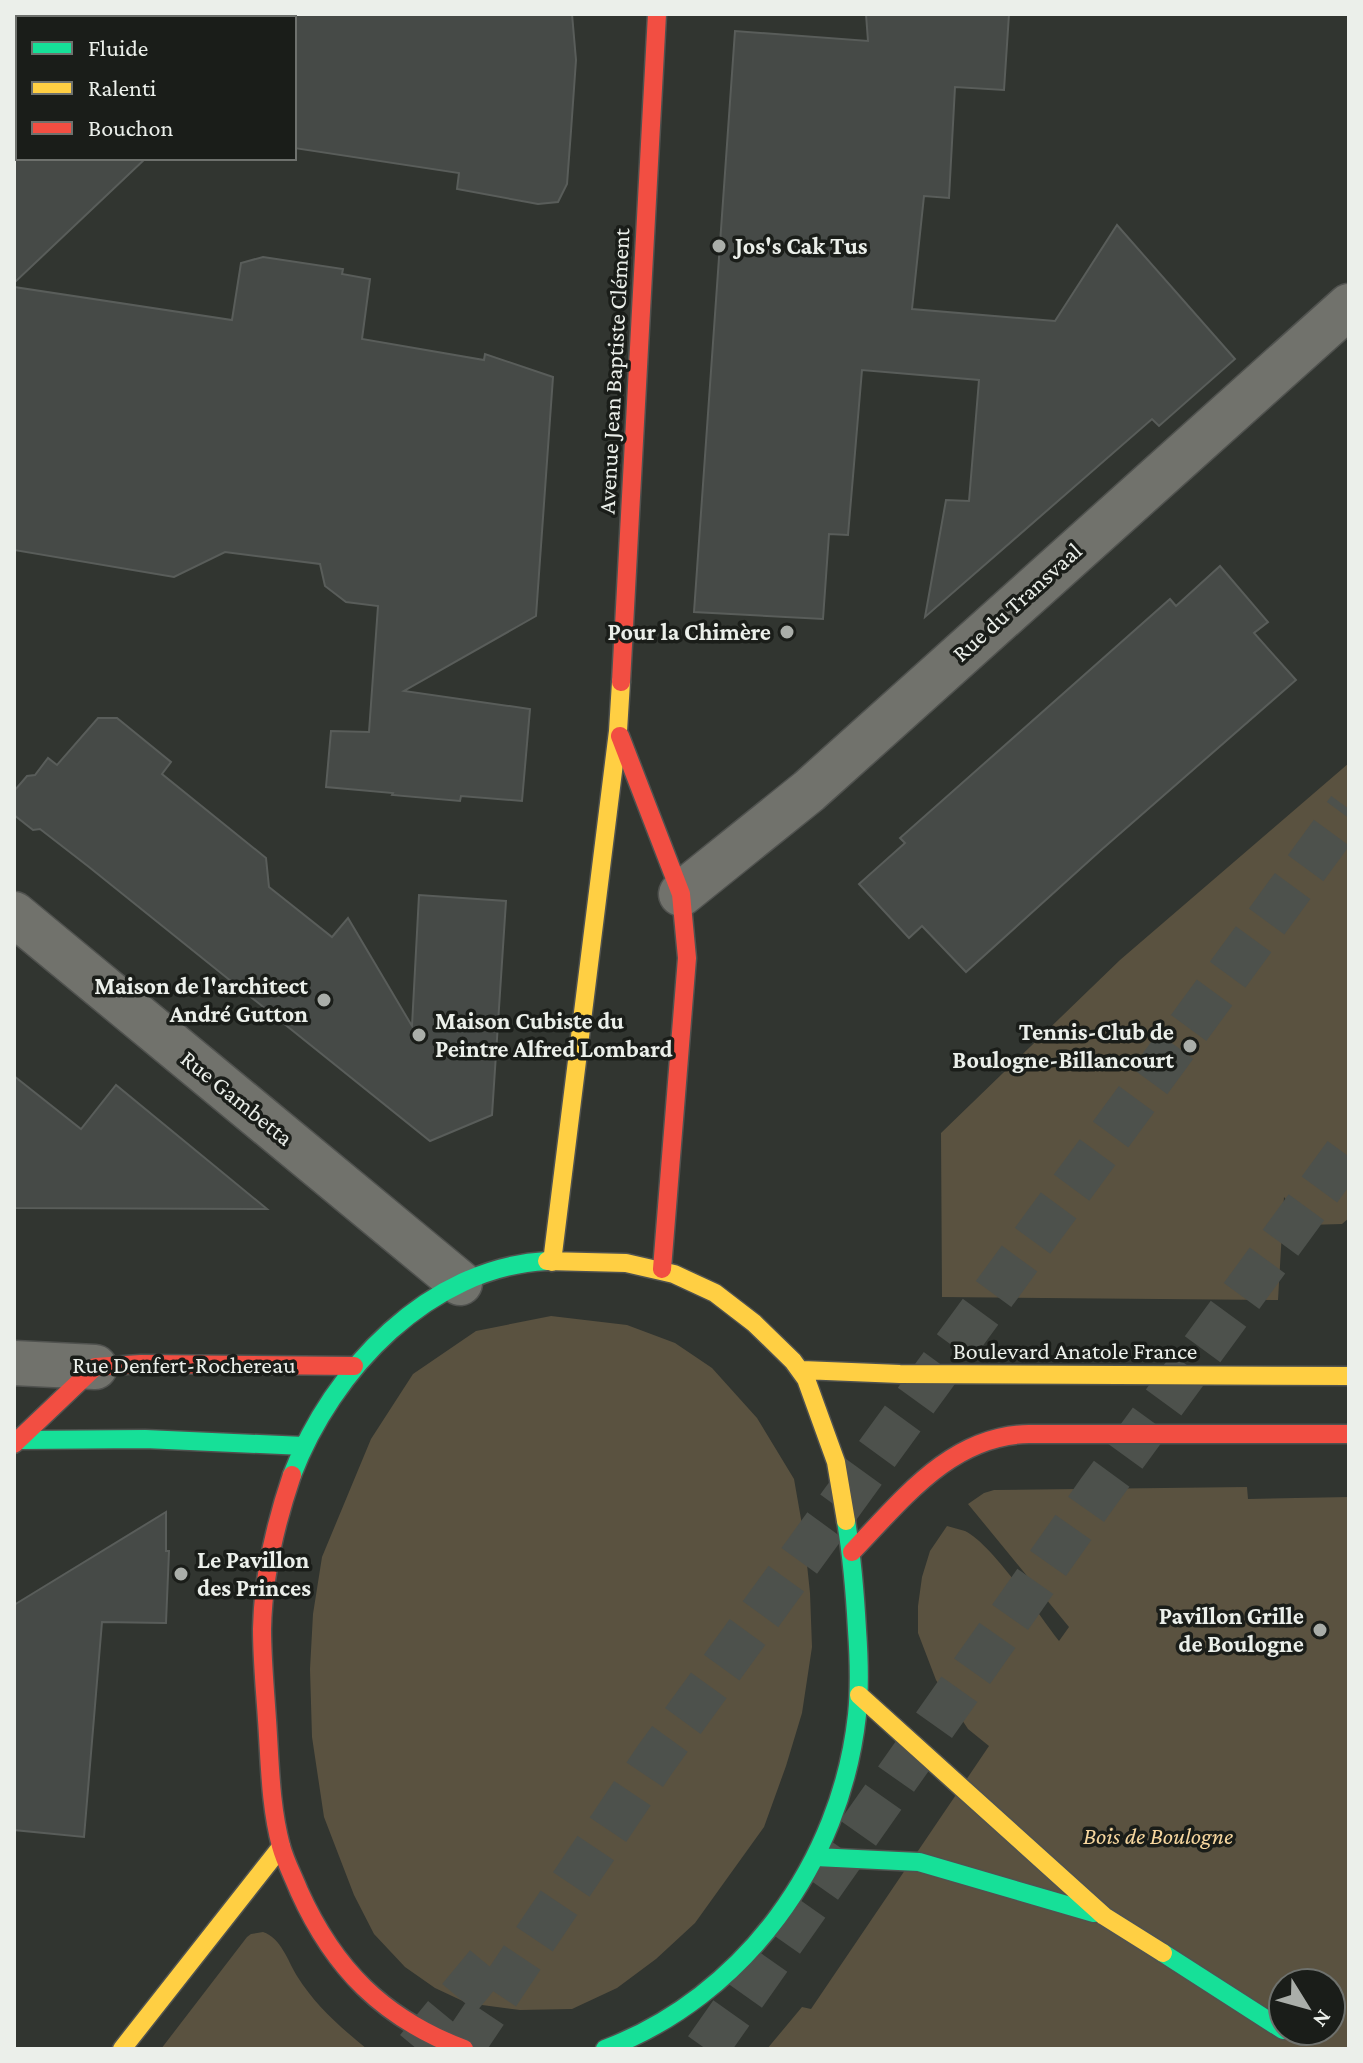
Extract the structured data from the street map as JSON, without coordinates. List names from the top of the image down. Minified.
{"streets":{"main road":["Avenue Jean Baptiste Clément","Boulevard Anatole France","Rue Denfert-Rochereau"],"street":["Rue du Transvaal","Rue Gambetta"]},"crossings":[["Avenue Jean Baptiste Clément","Rue du Transvaal"]],"parks":["Bois de Boulogne"],"places":["Jos's Cak Tus","Pour la Chimère","Maison de l'architect André Gutton","Maison Cubiste du Peintre Alfred Lombard","Tennis-Club de Boulogne-Billancourt","Le Pavillon des Princes","Pavillon Grille de Boulogne"],"legend":["Fluide","Ralenti","Bouchon"],"north":"bottom right"}
